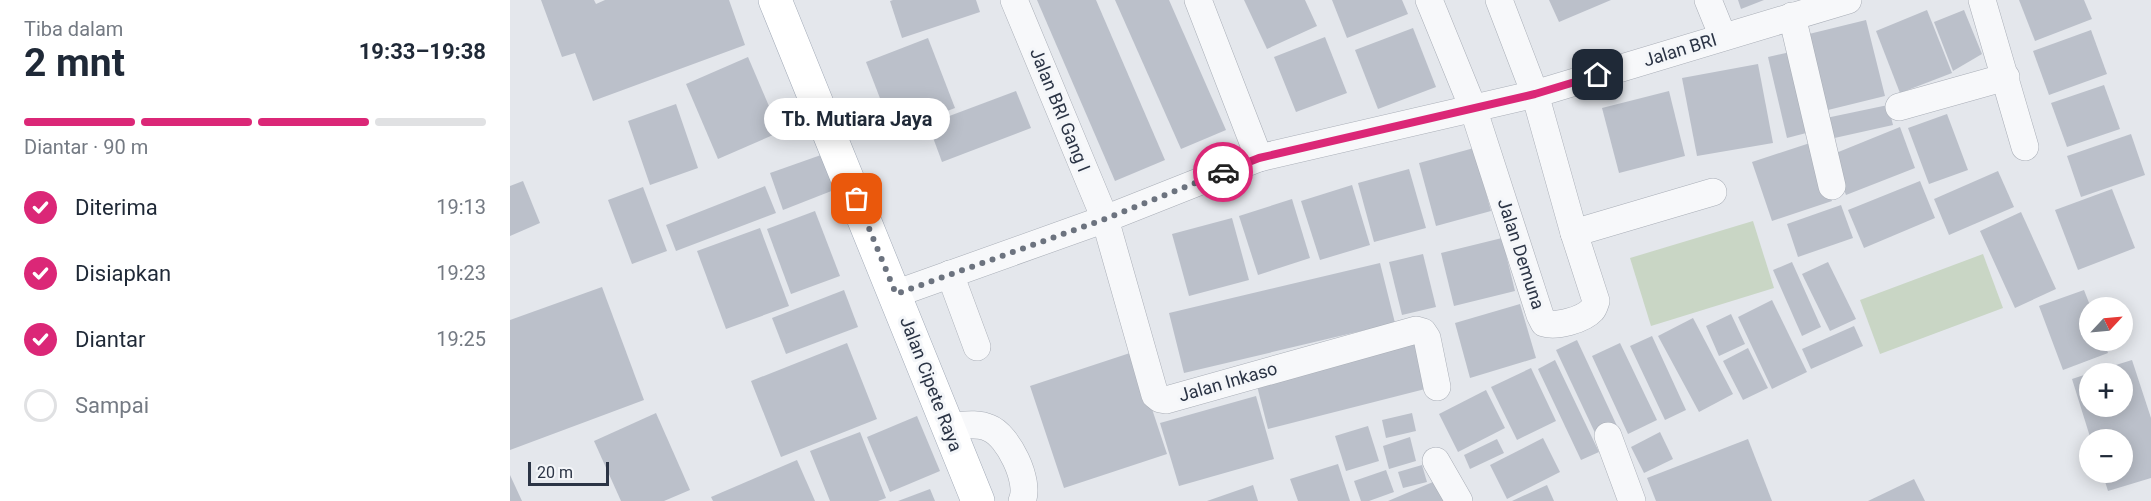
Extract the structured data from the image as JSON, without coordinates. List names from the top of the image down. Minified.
{"streets":{"main road":["Jalan Cipete Raya"],"street":["Jalan BRI","Jalan BRI Gang I","Jalan Demuna","Jalan Inkaso"]},"crossings":[["Jalan BRI","Jalan BRI Gang I"],["Jalan BRI","Jalan Demuna"],["Jalan BRI","Jalan Inkaso"],["Jalan BRI","Jalan Cipete Raya"],["Jalan BRI Gang I","Jalan Inkaso"]],"places":["Tb. Mutiara Jaya"],"scale_bar":"20 m","north":"top right","page":{"heading":["2 mnt","Tiba dalam","19:33–19:38"],"bubble":"Tb. Mutiara Jaya","bar":"Diantar · 90 m","list":[["Diterima","19:13"],["Disiapkan","19:23"],["Diantar","19:25"],"Sampai"],"map_buttons":["+","−"],"scale":"20 m"}}
